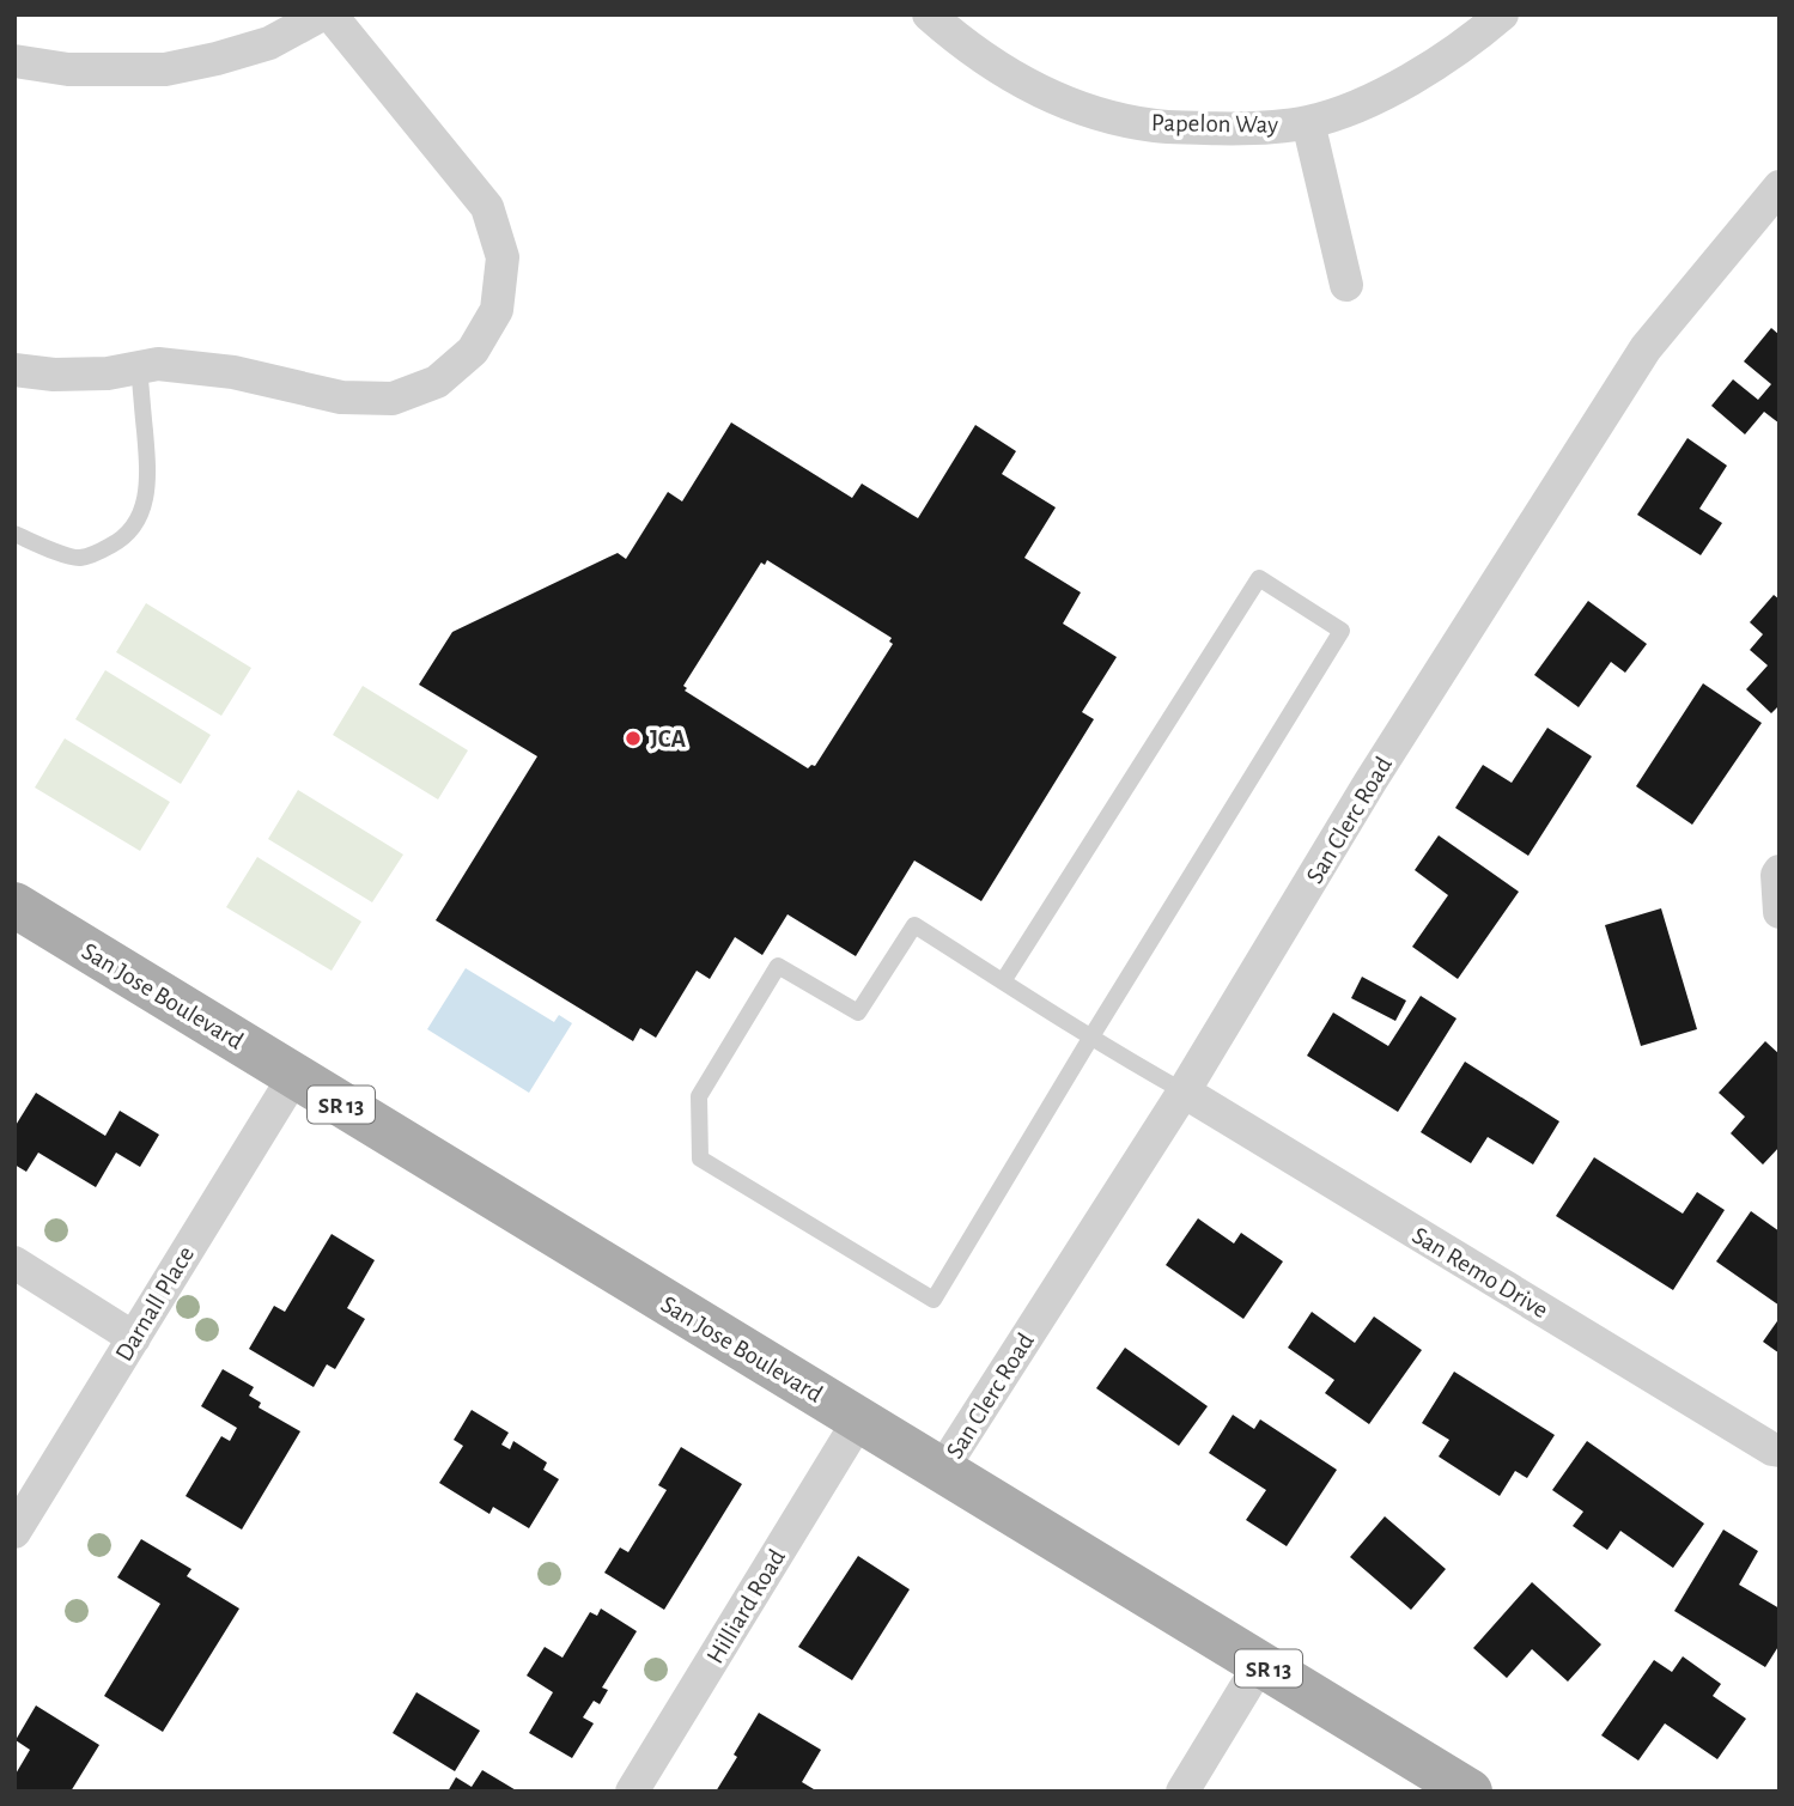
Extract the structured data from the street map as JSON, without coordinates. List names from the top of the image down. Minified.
{"streets":{"main road":["San Jose Boulevard","SR 13"],"street":["Papelon Way","San Clerc Road","San Remo Drive","Darnall Place","Hilliard Road"]},"crossings":[["San Clerc Road","San Jose Boulevard"],["San Clerc Road","San Remo Drive"],["San Jose Boulevard","Darnall Place"],["San Jose Boulevard","Hilliard Road"]],"places":["JCA"]}
